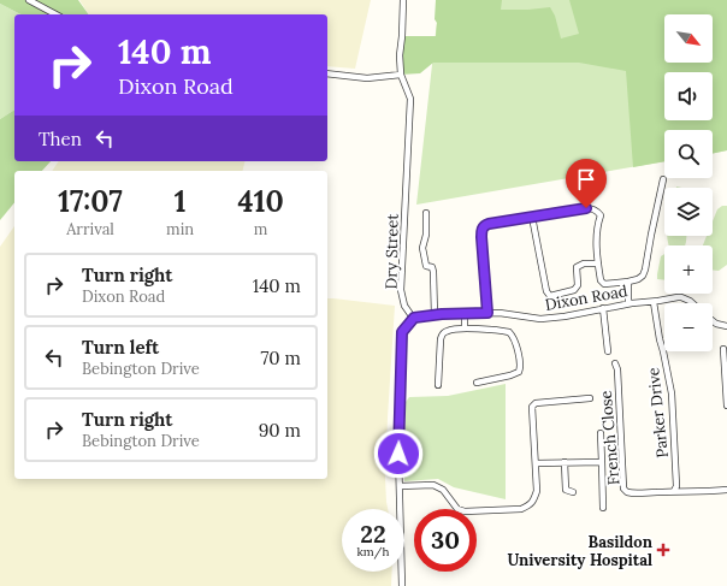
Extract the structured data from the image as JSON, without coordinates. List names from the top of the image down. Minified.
{"streets":{"street":["Dry Street","Dixon Road","Parker Drive","French Close"]},"crossings":[["Dry Street","Dixon Road"],["Dixon Road","Parker Drive"],["Parker Drive","French Close"]],"places":{"health":["Basildon University Hospital"]},"north":"bottom right","page":{"map_buttons":["+","−"],"turn":["140 m","Dixon Road"],"then":"Then","eta":["17:07","Arrival","1","min","410","m"],"list":[{"name":"Turn right","note":"Dixon Road","value":"140 m"},{"name":"Turn left","note":"Bebington Drive","value":"70 m"},{"name":"Turn right","note":"Bebington Drive","value":"90 m"}],"speed":"22 km/h","limit":"30"}}
